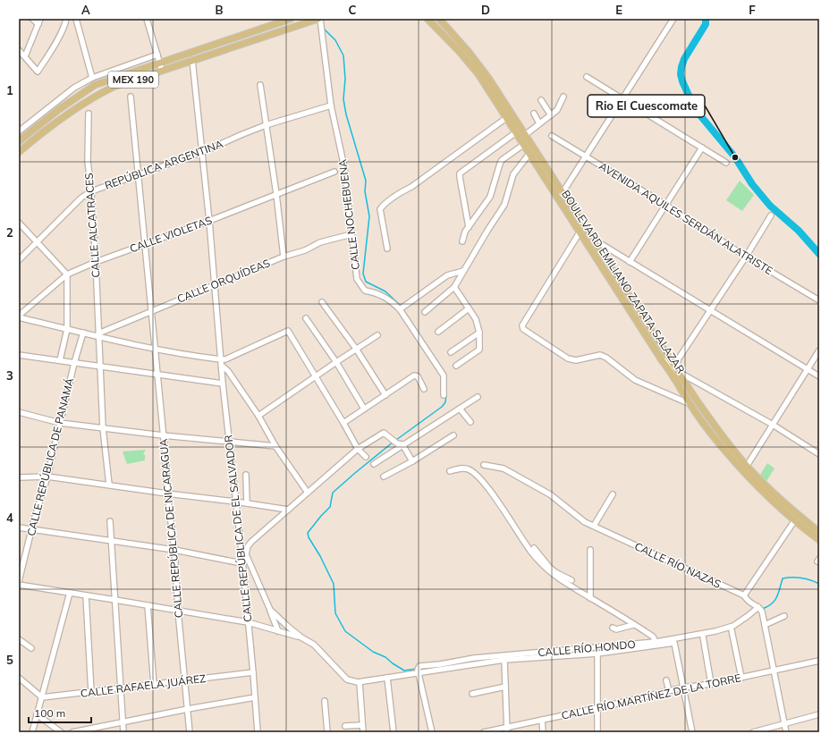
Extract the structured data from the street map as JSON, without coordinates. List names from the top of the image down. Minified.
{"streets":{"main road":["MEX 190","BOULEVARD EMILIANO ZAPATA SALAZAR"],"street":["REPÚBLICA ARGENTINA","CALLE NOCHEBUENA","AVENIDA AQUILES SERDÁN ALATRISTE","CALLE ALCATRACES","CALLE VIOLETAS","CALLE ORQUÍDEAS","CALLE REPÚBLICA DE PANAMÁ","CALLE REPÚBLICA DE NICARAGUA","CALLE REPÚBLICA DE EL SALVADOR","CALLE RÍO NAZAS","CALLE RÍO HONDO","CALLE RAFAELA JUÁREZ","CALLE RÍO MARTÍNEZ DE LA TORRE"]},"crossings":[["MEX 190","CALLE NOCHEBUENA"],["MEX 190","CALLE REPÚBLICA DE EL SALVADOR"],["REPÚBLICA ARGENTINA","CALLE NOCHEBUENA"],["REPÚBLICA ARGENTINA","CALLE ALCATRACES"],["REPÚBLICA ARGENTINA","CALLE REPÚBLICA DE NICARAGUA"],["REPÚBLICA ARGENTINA","CALLE REPÚBLICA DE EL SALVADOR"],["CALLE NOCHEBUENA","CALLE ORQUÍDEAS"],["CALLE ALCATRACES","CALLE VIOLETAS"],["CALLE ALCATRACES","CALLE ORQUÍDEAS"],["CALLE VIOLETAS","CALLE REPÚBLICA DE NICARAGUA"],["CALLE VIOLETAS","CALLE REPÚBLICA DE EL SALVADOR"],["CALLE ORQUÍDEAS","CALLE REPÚBLICA DE NICARAGUA"],["CALLE ORQUÍDEAS","CALLE REPÚBLICA DE EL SALVADOR"],["CALLE REPÚBLICA DE NICARAGUA","CALLE RAFAELA JUÁREZ"],["CALLE REPÚBLICA DE EL SALVADOR","CALLE RAFAELA JUÁREZ"],["CALLE RÍO NAZAS","CALLE RÍO HONDO"],["CALLE RÍO HONDO","CALLE RÍO MARTÍNEZ DE LA TORRE"]],"places":["Rio El Cuescomate"],"scale_bar":"100 m","grid":{"columns":["A","B","C","D","E","F"],"rows":["1","2","3","4","5"]}}
